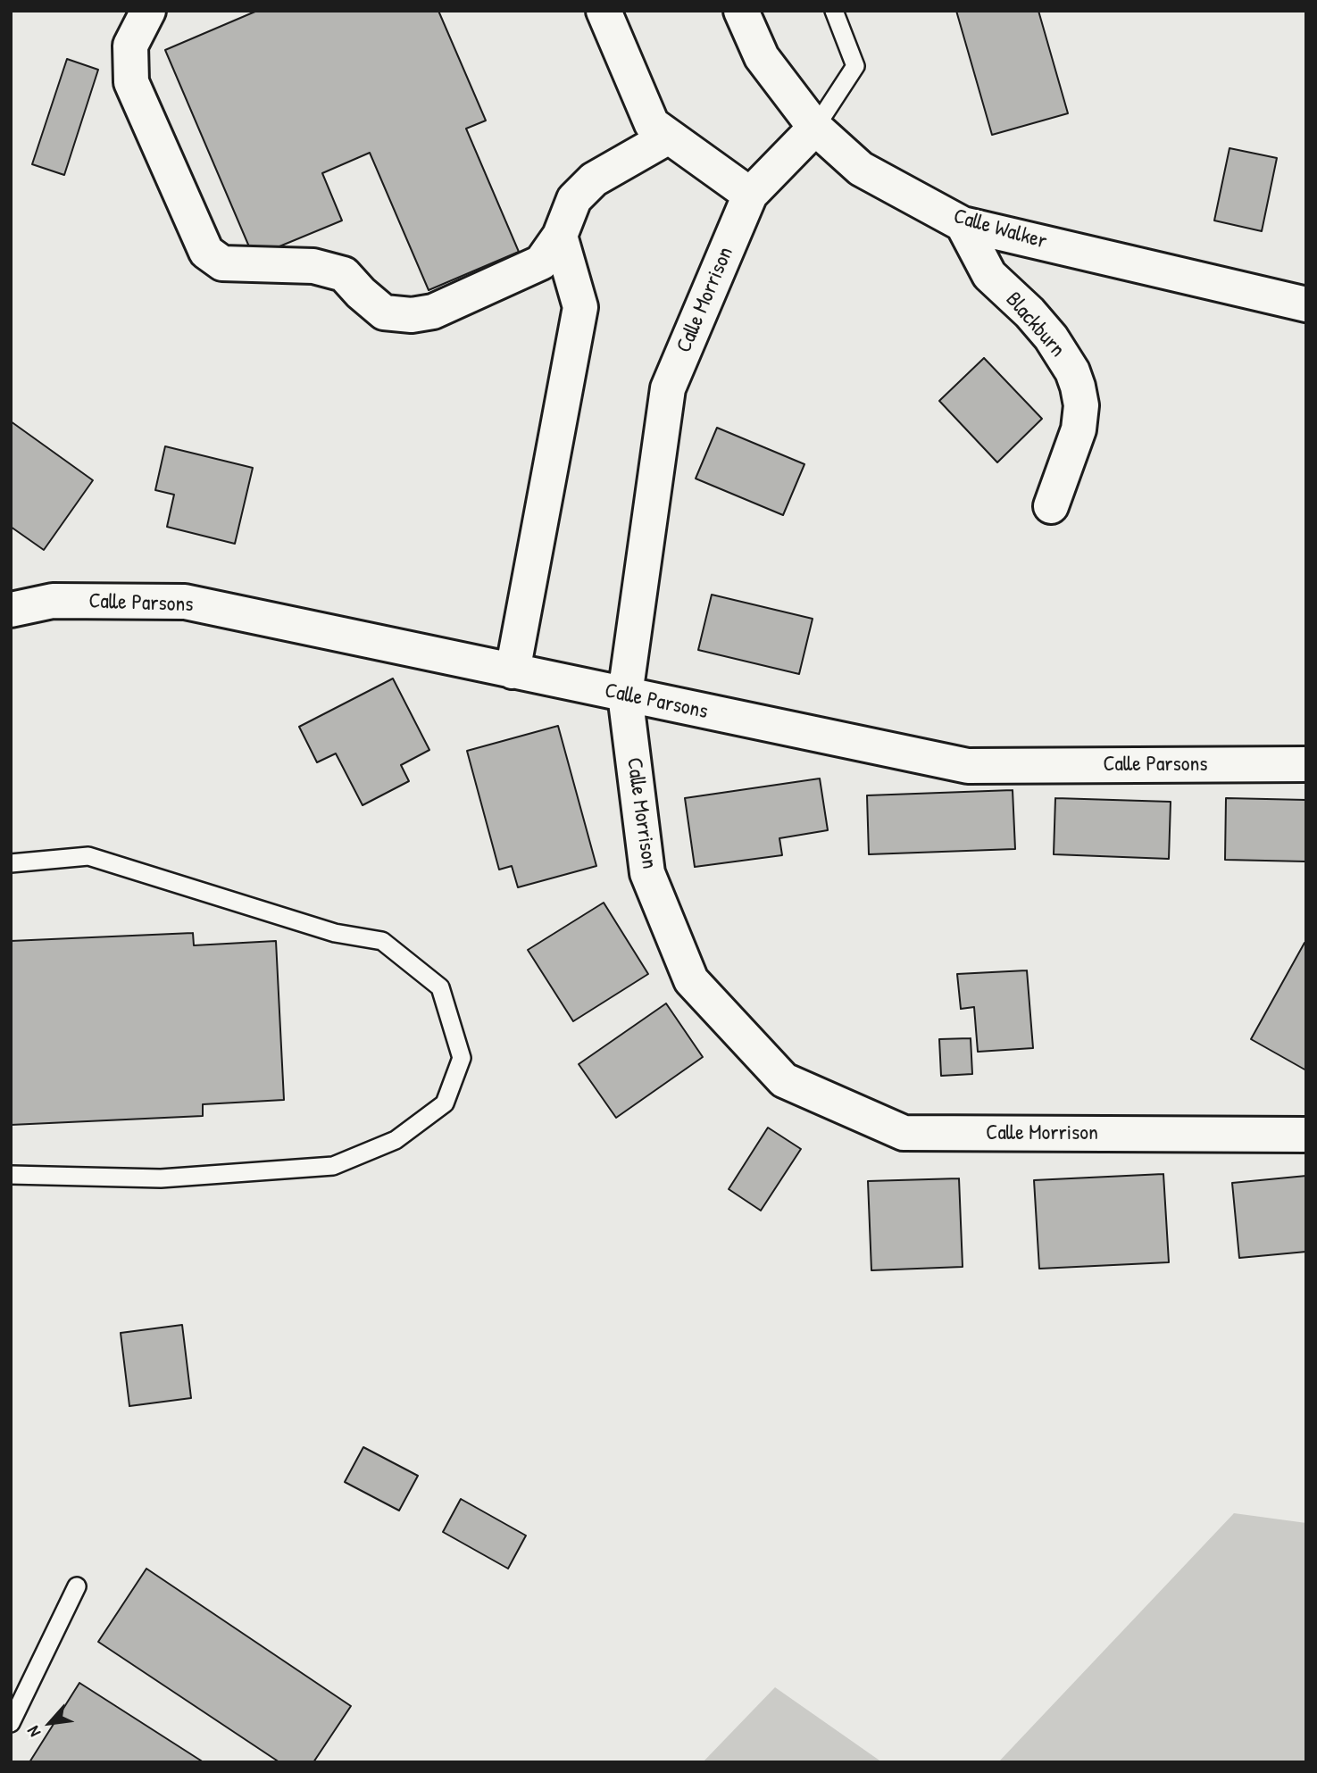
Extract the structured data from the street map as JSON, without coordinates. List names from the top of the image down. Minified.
{"streets":{"street":["Calle Walker","Calle Morrison","Blackburn","Calle Parsons"]},"crossings":[["Calle Walker","Calle Morrison"],["Calle Walker","Blackburn"],["Calle Morrison","Calle Parsons"]],"north":"bottom left"}
